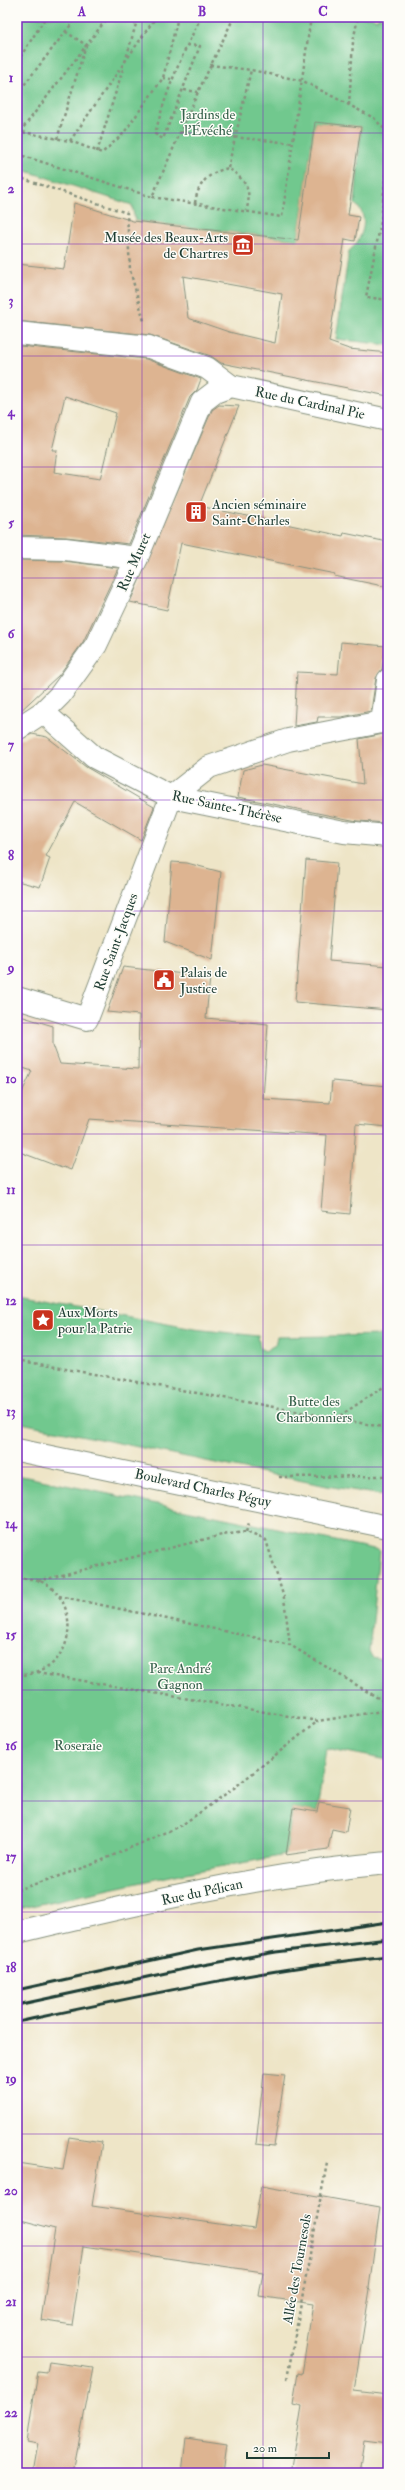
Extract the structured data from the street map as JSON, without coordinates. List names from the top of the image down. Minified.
{"streets":{"street":["Rue du Cardinal Pie","Rue Muret","Rue Sainte-Thérèse","Rue Saint-Jacques","Boulevard Charles Péguy","Rue du Pélican"],"path":["Allée des Tournesols"]},"crossings":[["Rue du Cardinal Pie","Rue Muret"],["Rue Muret","Rue Sainte-Thérèse"],["Rue Sainte-Thérèse","Rue Saint-Jacques"]],"parks":["Jardins de l'Évéché","Butte des Charbonniers","Parc André Gagnon","Roseraie"],"places":{"museum":["Musée des Beaux-Arts de Chartres"],"building":["Ancien séminaire Saint-Charles"],"public building":["Palais de Justice"],"place":["Aux Morts pour la Patrie"]},"scale_bar":"20 m","grid":{"columns":["A","B","C"],"rows":["1","2","3","4","5","6","7","8","9","10","11","12","13","14","15","16","17","18","19","20","21","22"]}}
